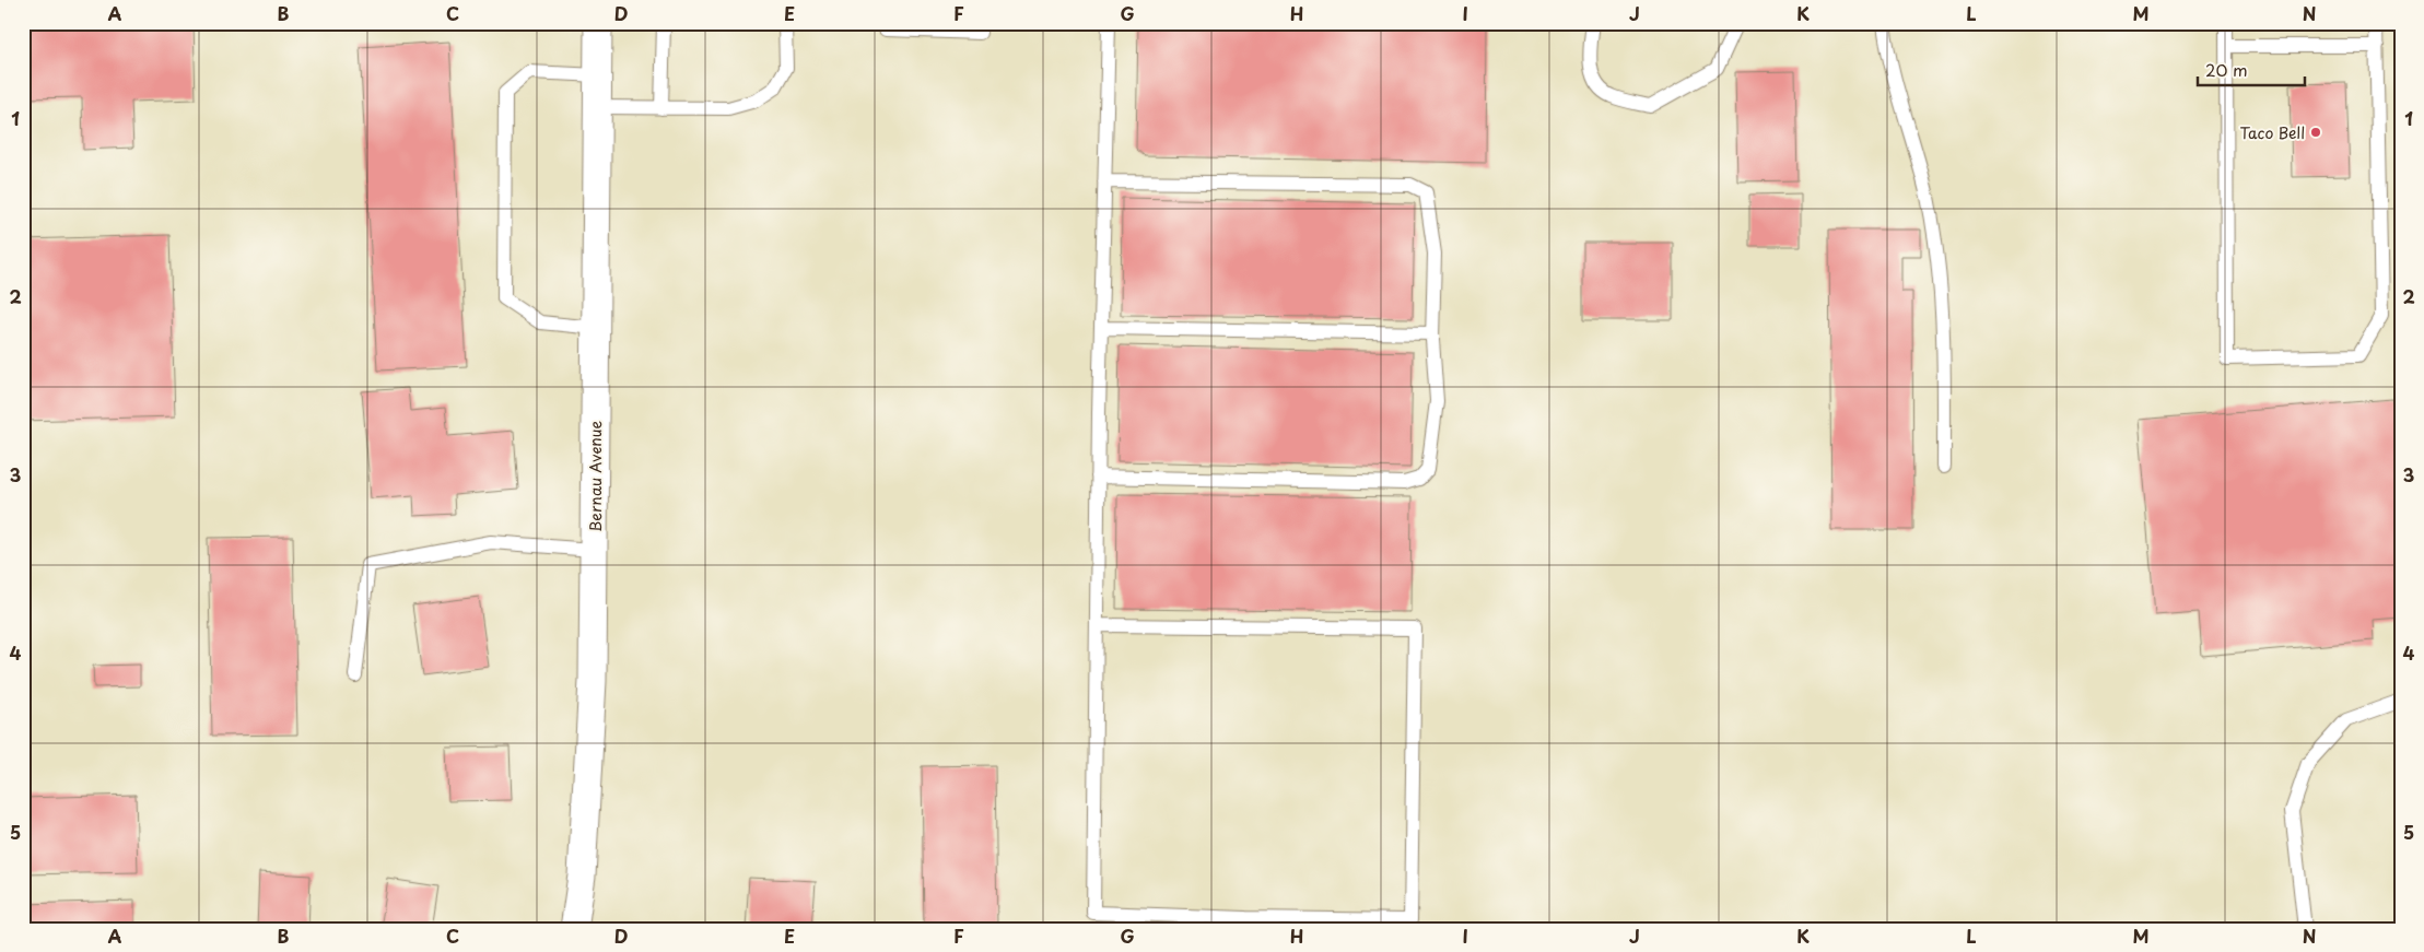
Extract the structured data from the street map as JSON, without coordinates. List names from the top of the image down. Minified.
{"streets":{"street":["Bernau Avenue"]},"places":["Taco Bell"],"scale_bar":"20 m","grid":{"columns":["A","B","C","D","E","F","G","H","I","J","K","L","M","N"],"rows":["1","2","3","4","5"]}}
